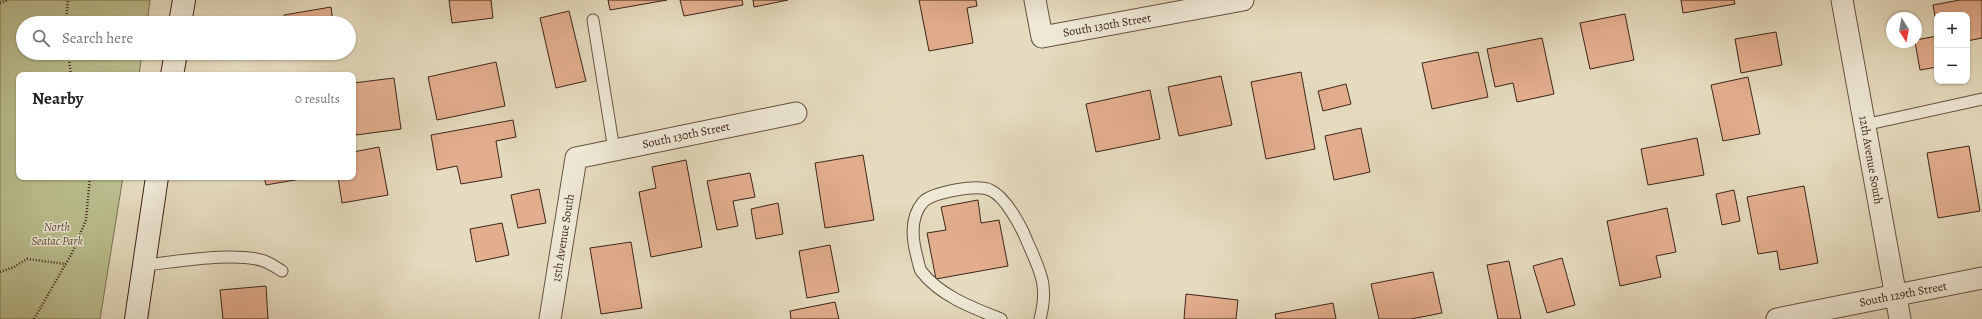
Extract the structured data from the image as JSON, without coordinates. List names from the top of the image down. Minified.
{"streets":{"street":["South 130th Street","12th Avenue South","15th Avenue South","South 129th Street"]},"crossings":[["South 130th Street","15th Avenue South"],["12th Avenue South","South 129th Street"]],"parks":["North Seatac Park"],"north":"bottom","page":{"map_buttons":["+","−"],"search":"Search here","heading":["Nearby","0 results"]}}
